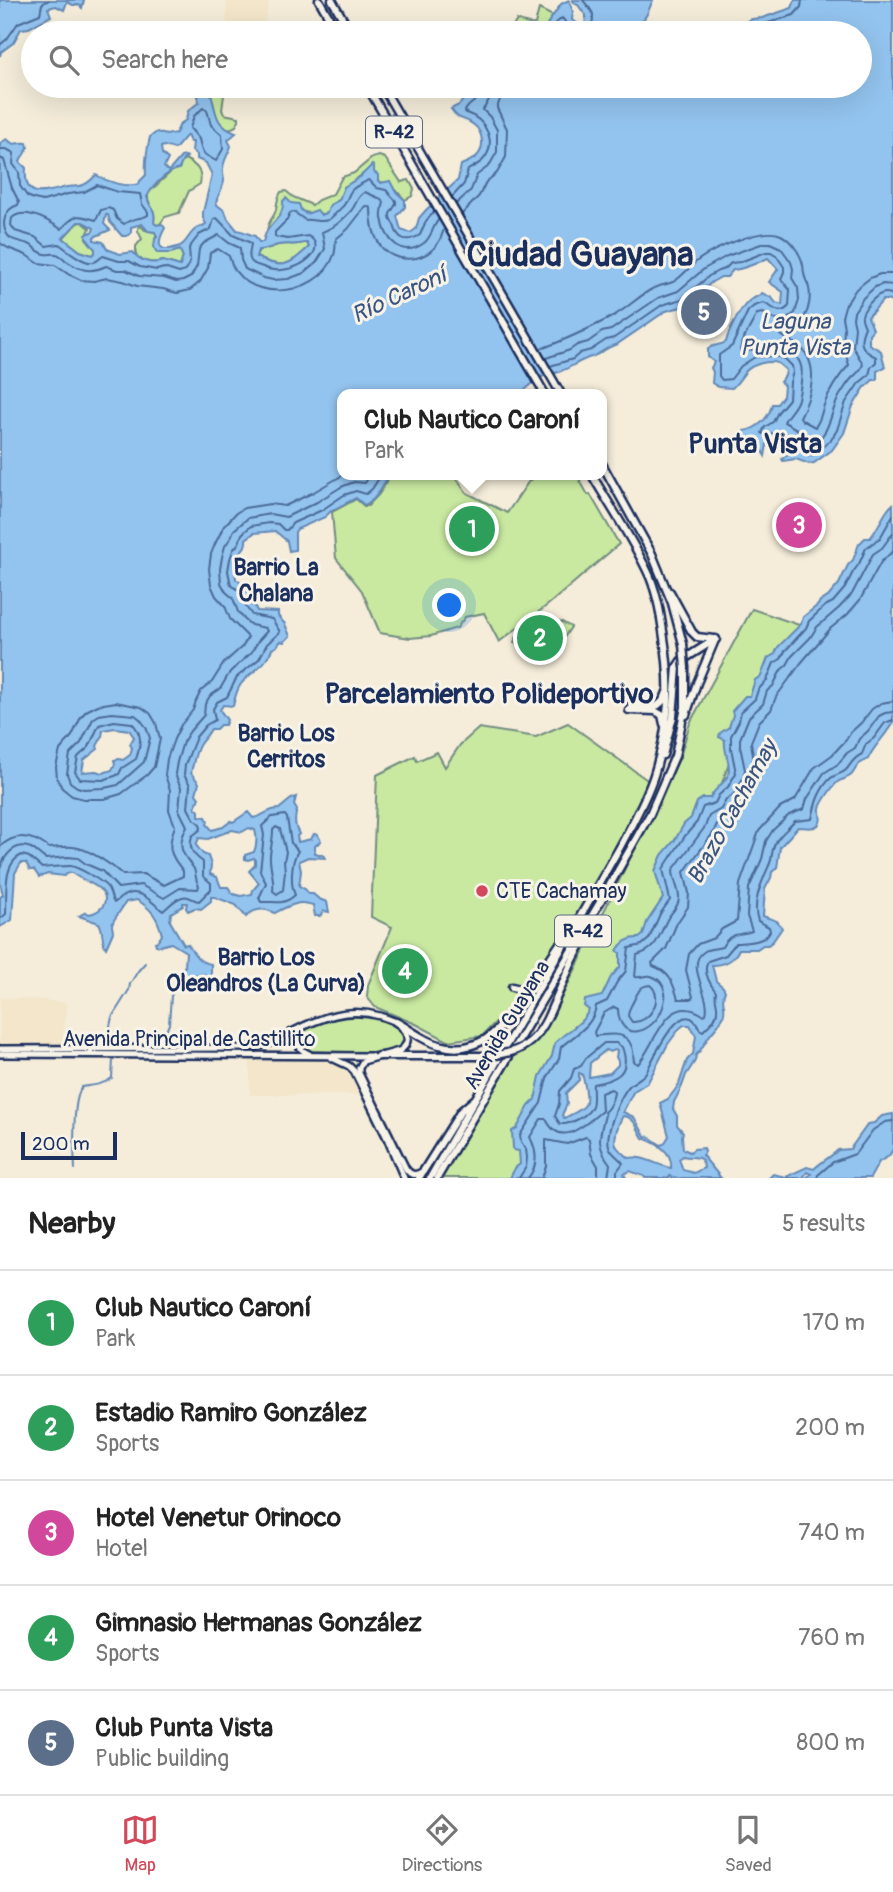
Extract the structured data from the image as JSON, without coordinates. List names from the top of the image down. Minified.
{"streets":{"main road":["R-42","Avenida Guayana","Avenida Principal de Castillito"]},"crossings":[["R-42","Avenida Guayana"]],"districts":["Ciudad Guayana","Punta Vista","Barrio La Chalana","Parcelamiento Polideportivo","Barrio Los Cerritos","Barrio Los Oleandros (La Curva)"],"water":["Río Caroní","Laguna Punta Vista","Brazo Cachamay"],"places":["CTE Cachamay"],"scale_bar":"200 m","page":{"search":"Search here","pins":["5","3","1","2","4"],"popup":["Club Nautico Caroní","Park"],"scale":"200 m","heading":["Nearby","5 results"],"list":[{"mark":"1","name":"Club Nautico Caroní","note":"Park","value":"170 m"},{"mark":"2","name":"Estadio Ramiro González","note":"Sports","value":"200 m"},{"mark":"3","name":"Hotel Venetur Orinoco","note":"Hotel","value":"740 m"},{"mark":"4","name":"Gimnasio Hermanas González","note":"Sports","value":"760 m"},{"mark":"5","name":"Club Punta Vista","note":"Public building","value":"800 m"}],"nav":["Map","Directions","Saved"]}}
